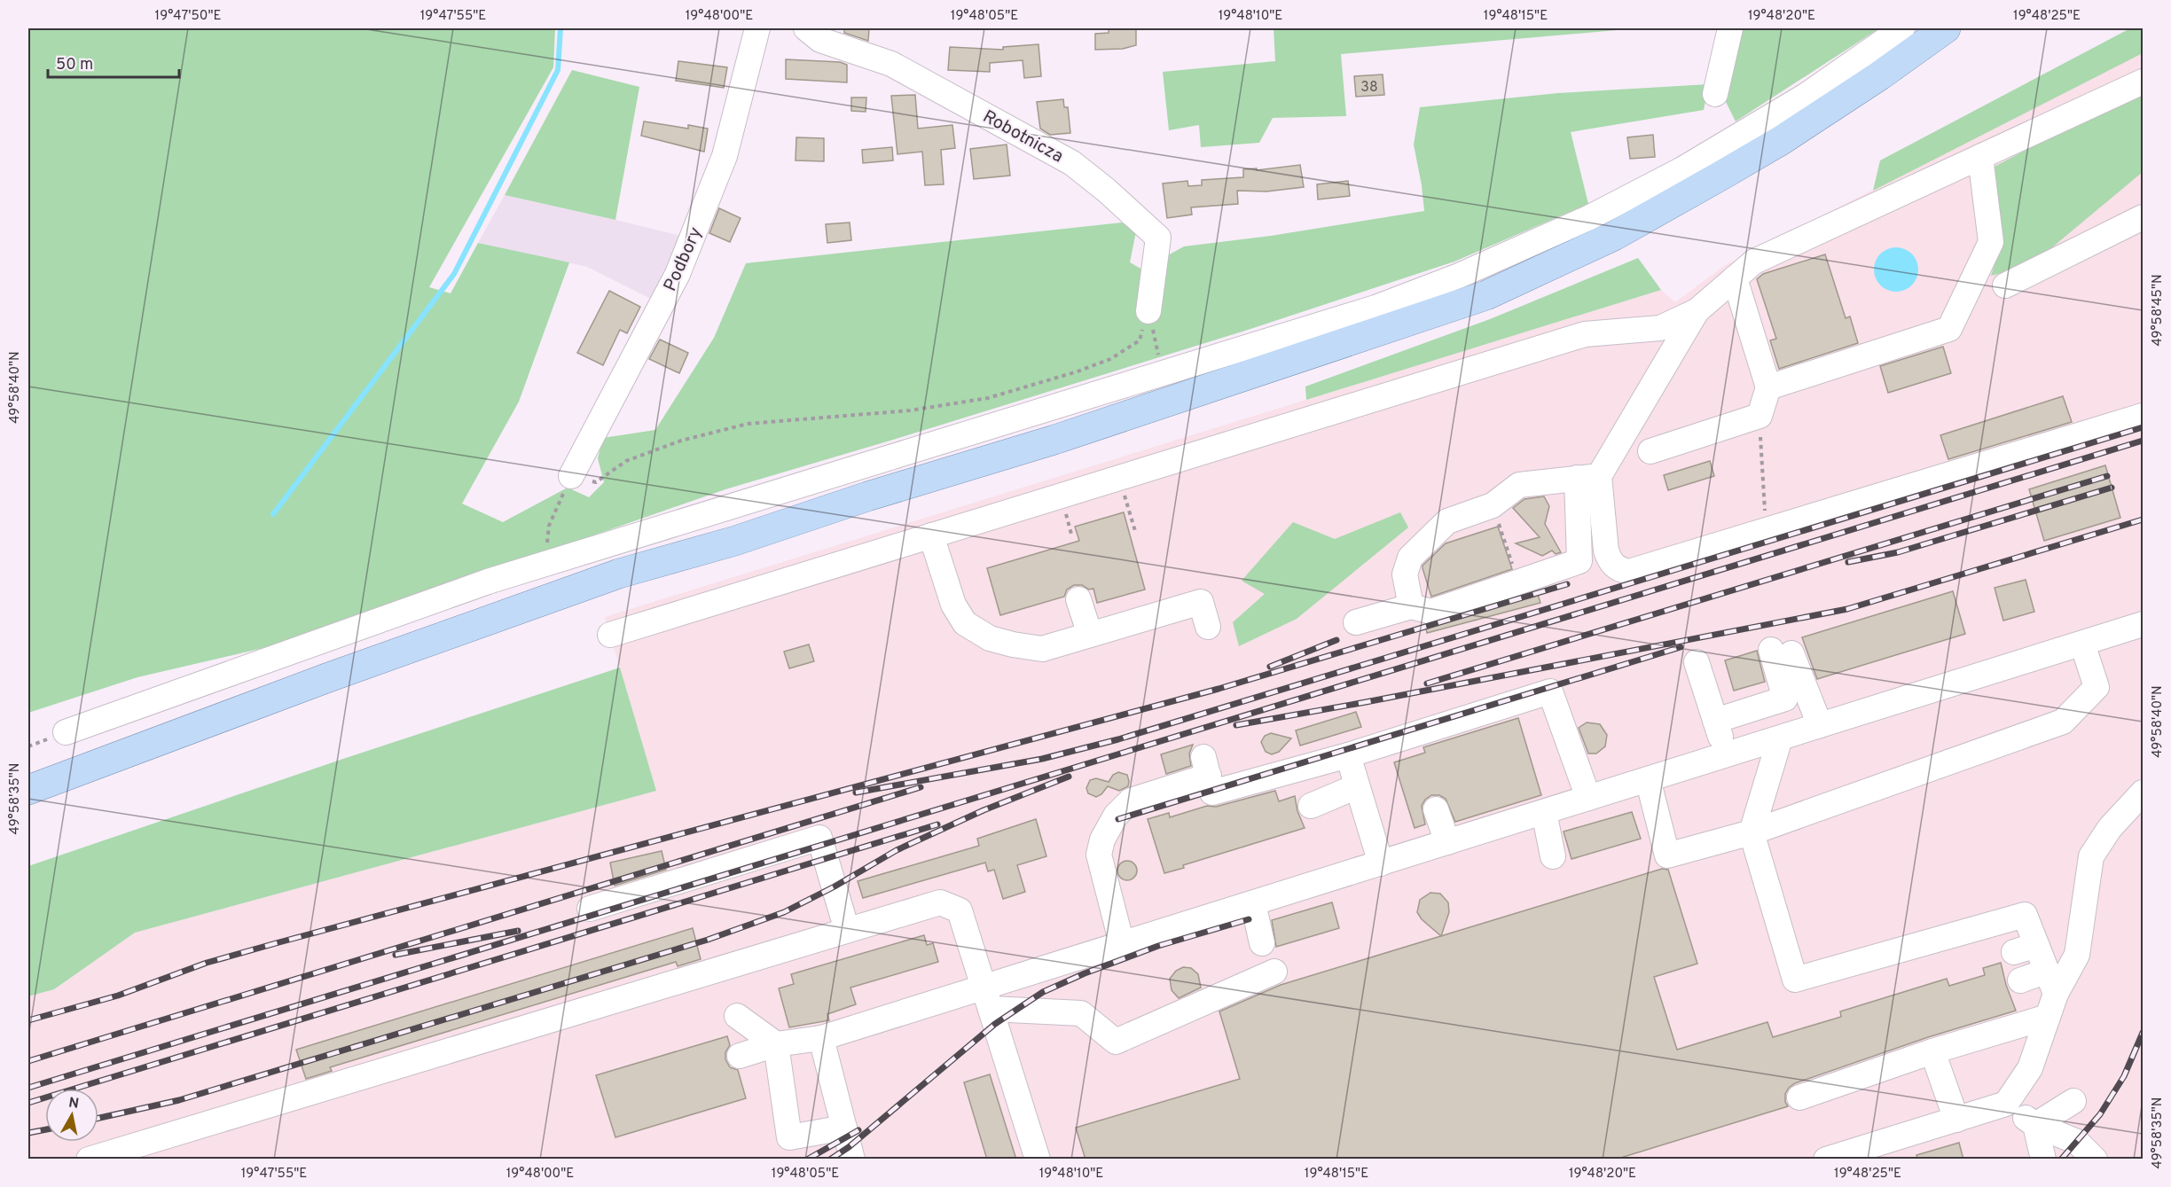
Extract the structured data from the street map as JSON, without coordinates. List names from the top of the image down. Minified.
{"streets":{"street":["Robotnicza","Podbory"]},"house_numbers":["38"],"scale_bar":"50 m","north":"top","coordinates":["19°47'50\"E","19°47'55\"E","19°48'00\"E","19°48'05\"E","19°48'10\"E","19°48'15\"E","19°48'20\"E","19°48'25\"E","49°58'45\"N","49°58'40\"N","49°58'35\"N"]}
